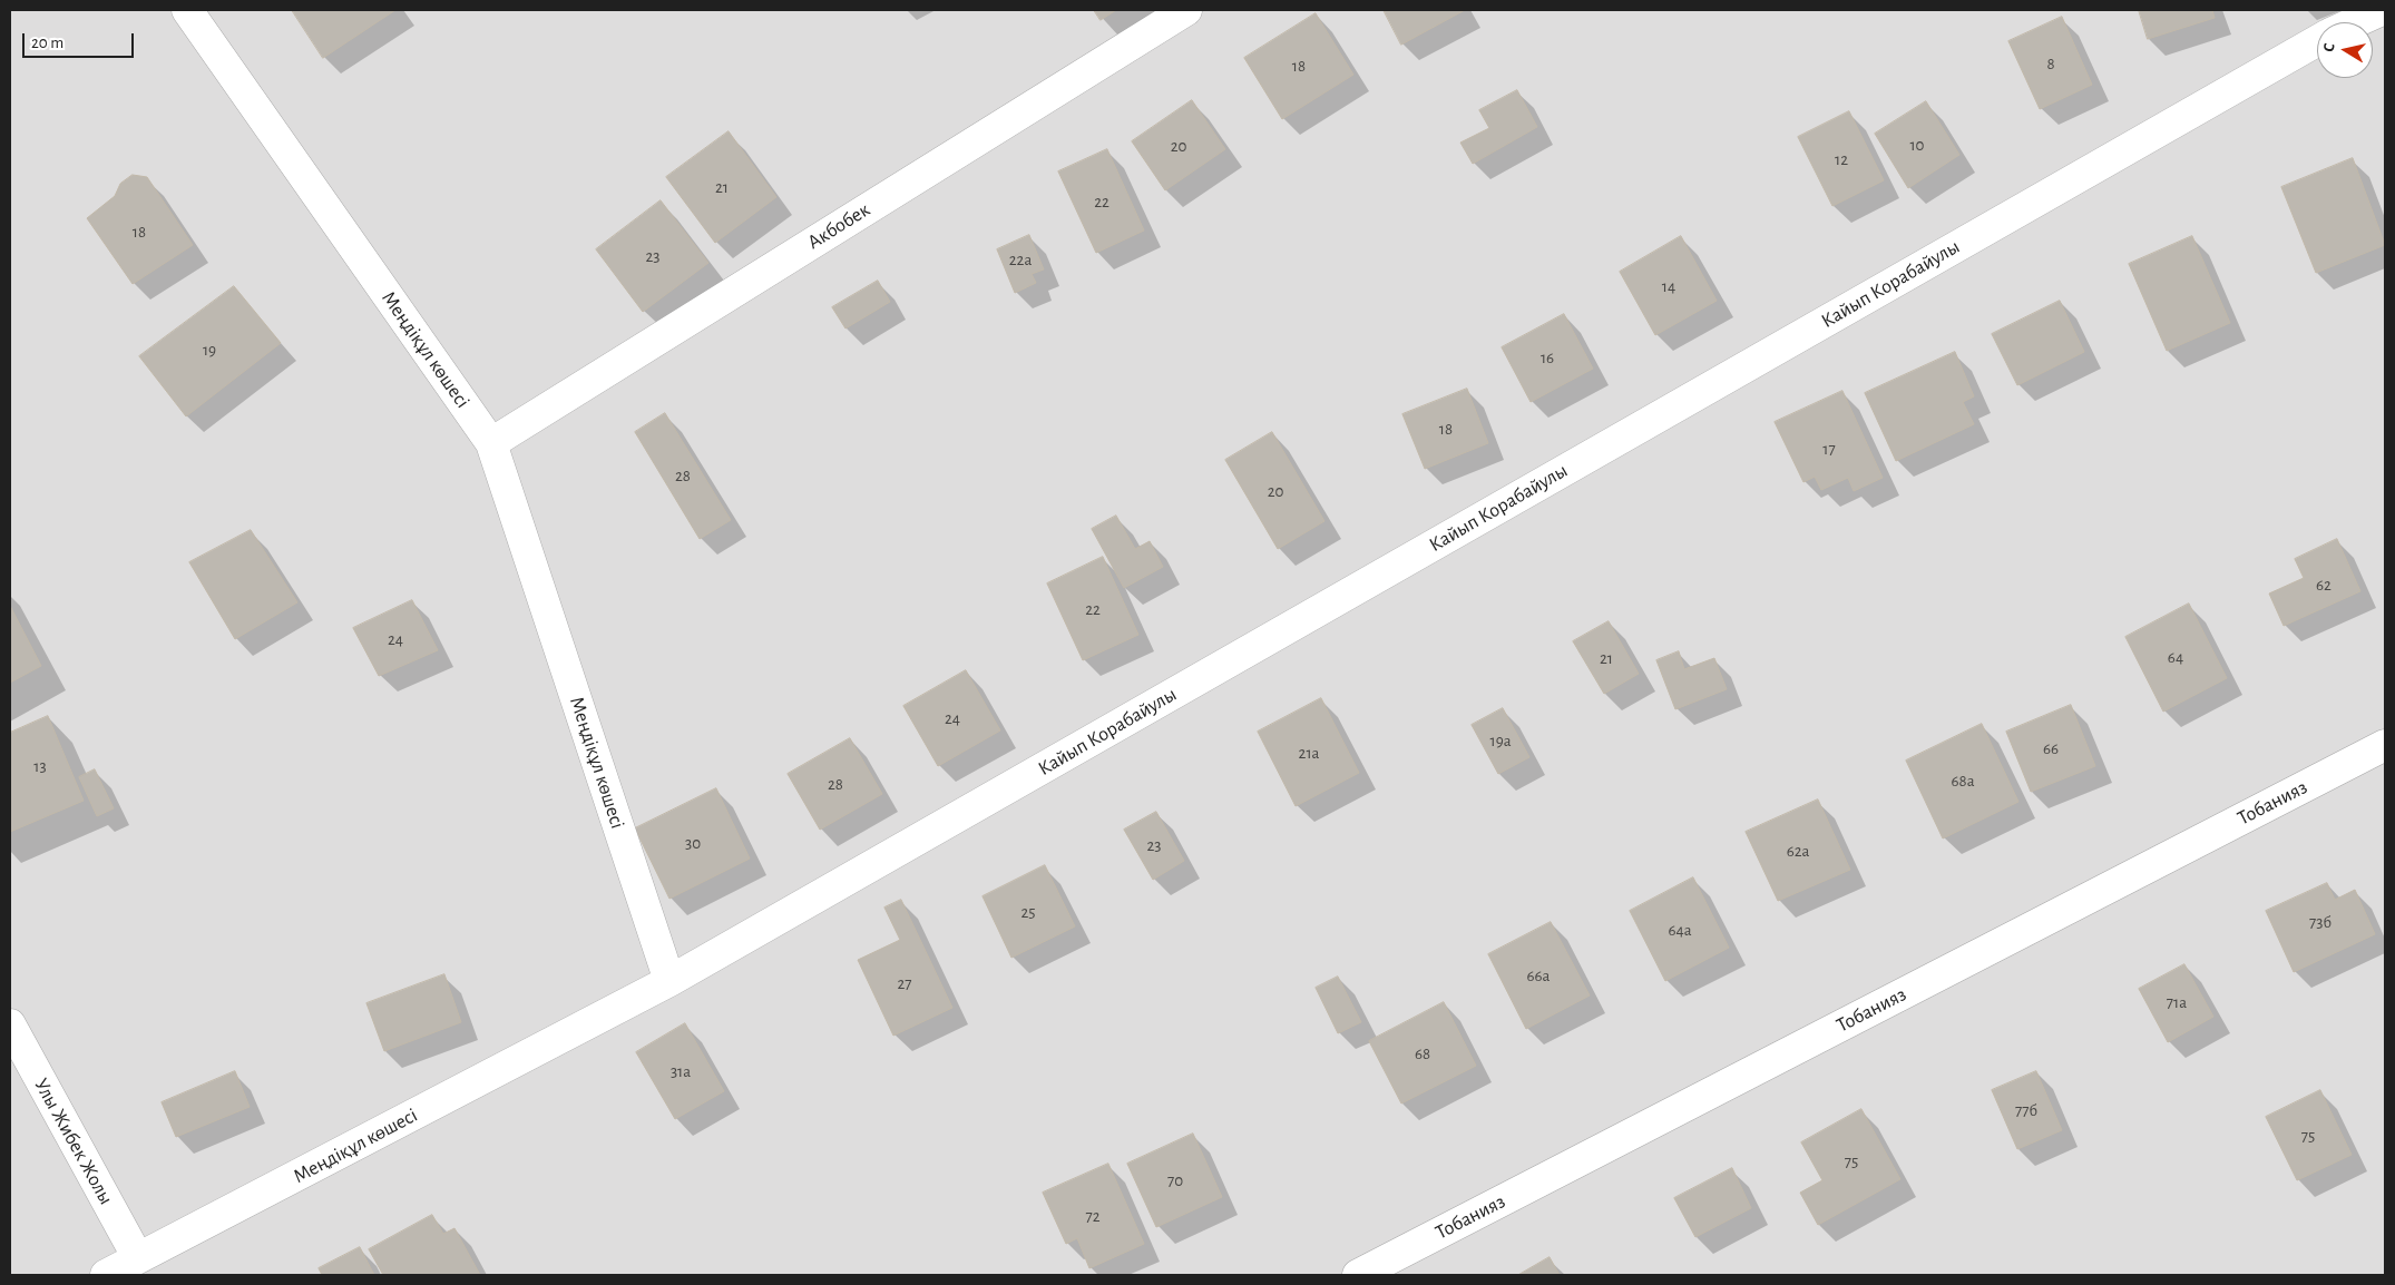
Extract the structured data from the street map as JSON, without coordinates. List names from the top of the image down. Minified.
{"streets":{"street":["Акбобек","Кайып Корабайулы","Меңдіқұл көшесі","Тобанияз","Улы Жибек Жолы"]},"crossings":[["Акбобек","Меңдіқұл көшесі"],["Кайып Корабайулы","Меңдіқұл көшесі"],["Меңдіқұл көшесі","Улы Жибек Жолы"]],"house_numbers":["8","18","10","20","12","21","22","18","23","22а","14","19","16","18","17","28","20","62","22","24","64","21","24","19а","66","21а","13","68а","28","30","23","62а","25","73б","64а","66а","27","71а","68","31а","77б","75","75","70","72"],"scale_bar":"20 m","north":"left"}
